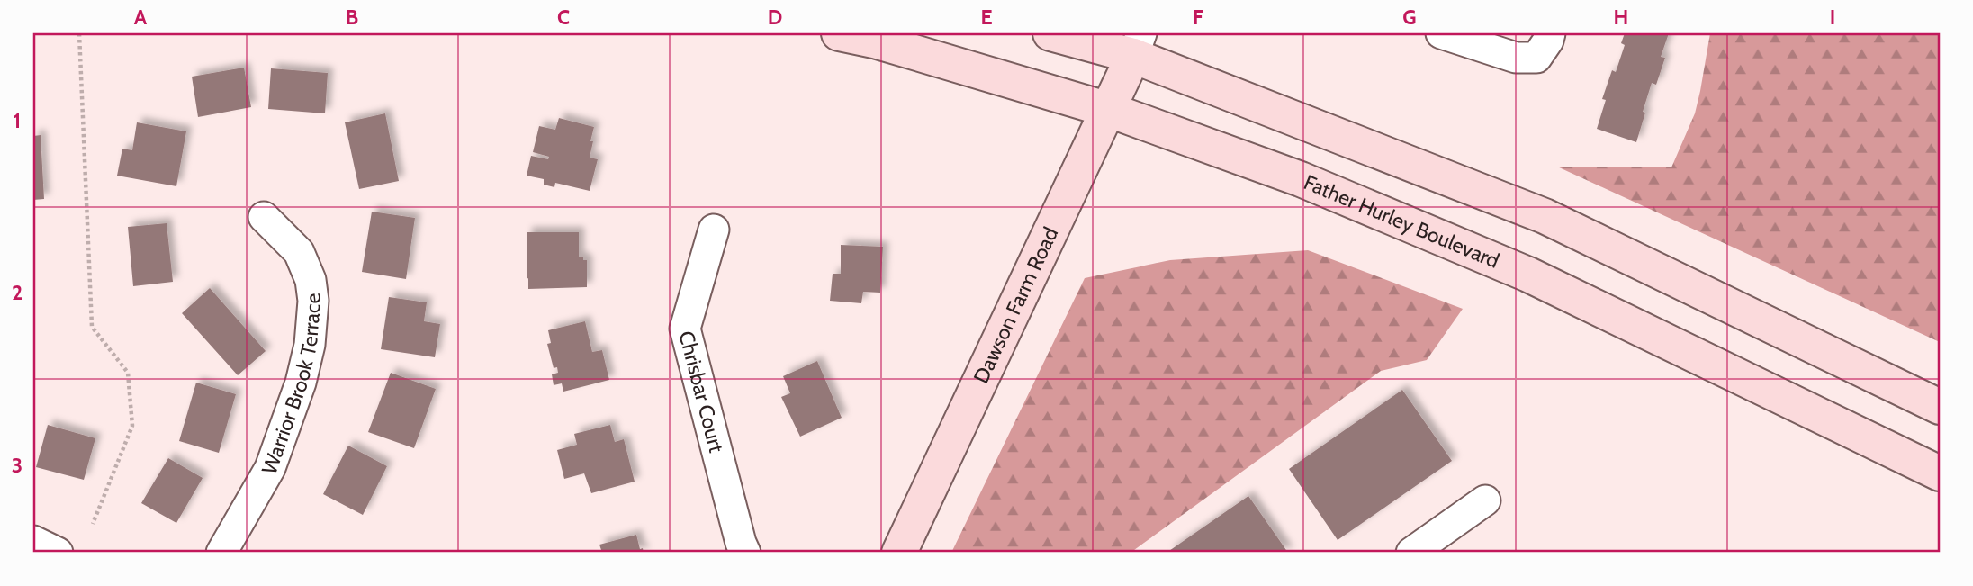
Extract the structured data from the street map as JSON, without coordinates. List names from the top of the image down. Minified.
{"streets":{"main road":["Father Hurley Boulevard","Dawson Farm Road"],"street":["Warrior Brook Terrace","Chrisbar Court"]},"crossings":[["Father Hurley Boulevard","Dawson Farm Road"]],"grid":{"columns":["A","B","C","D","E","F","G","H","I"],"rows":["1","2","3"]}}
